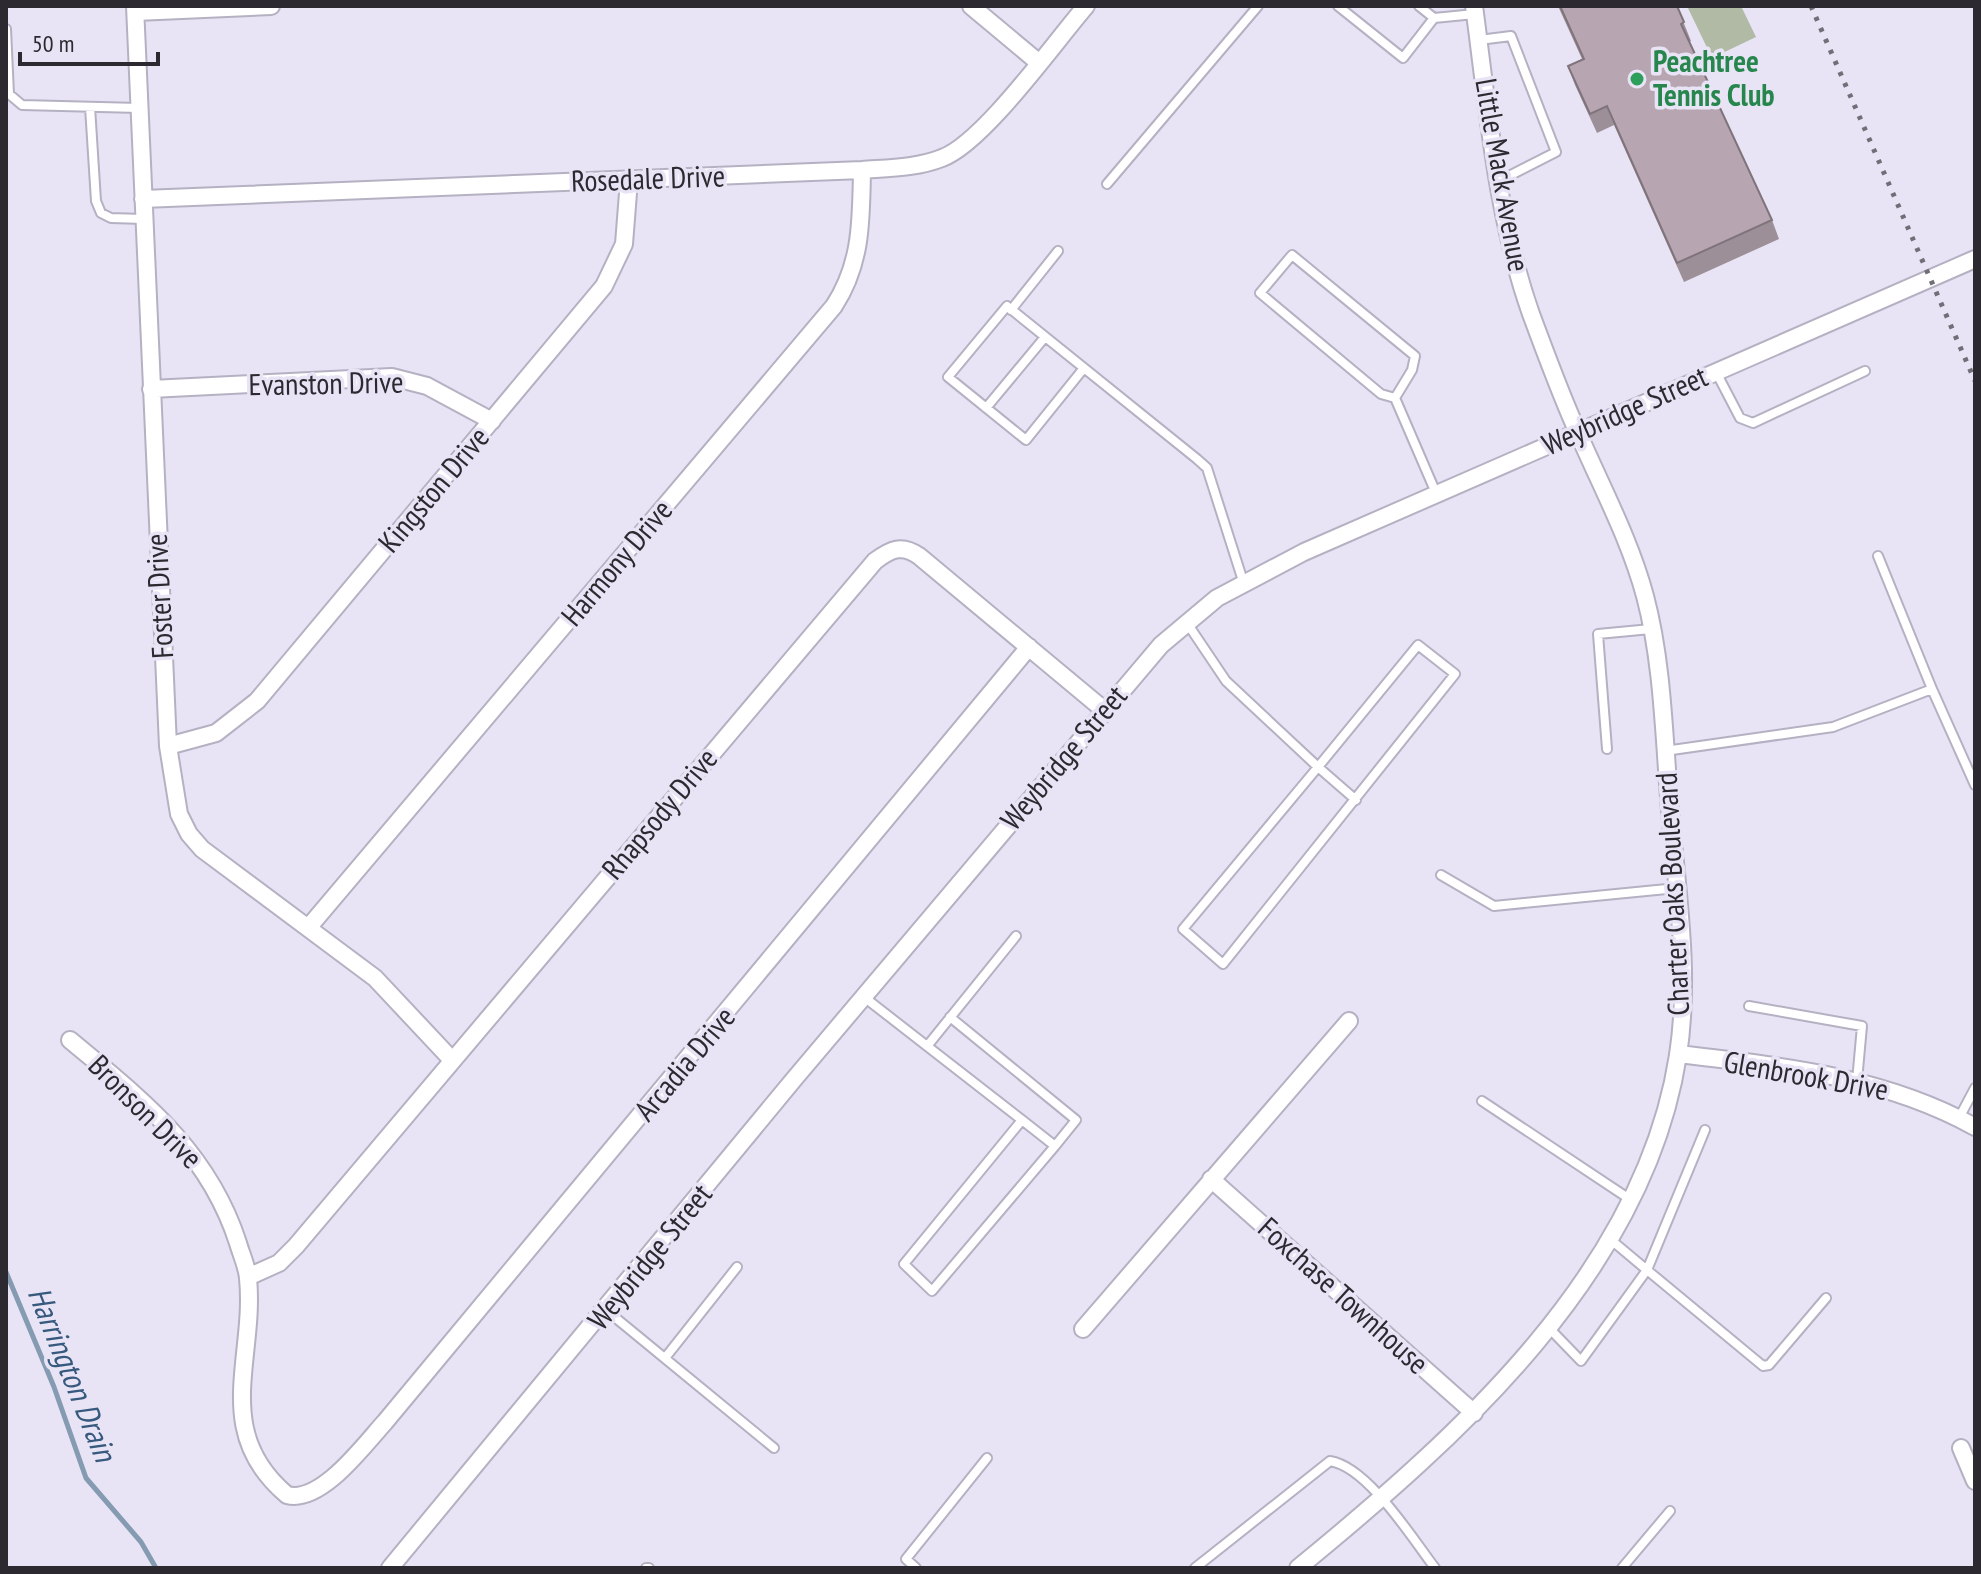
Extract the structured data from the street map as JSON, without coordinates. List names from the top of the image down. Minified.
{"streets":{"street":["Little Mack Avenue","Rosedale Drive","Evanston Drive","Weybridge Street","Kingston Drive","Harmony Drive","Foster Drive","Rhapsody Drive","Charter Oaks Boulevard","Arcadia Drive","Glenbrook Drive","Bronson Drive","Foxchase Townhouse"]},"crossings":[["Little Mack Avenue","Weybridge Street"],["Little Mack Avenue","Charter Oaks Boulevard"],["Rosedale Drive","Kingston Drive"],["Rosedale Drive","Harmony Drive"],["Rosedale Drive","Foster Drive"],["Evanston Drive","Kingston Drive"],["Evanston Drive","Foster Drive"],["Weybridge Street","Rhapsody Drive"],["Weybridge Street","Charter Oaks Boulevard"],["Kingston Drive","Foster Drive"],["Harmony Drive","Foster Drive"],["Foster Drive","Rhapsody Drive"],["Rhapsody Drive","Arcadia Drive"],["Rhapsody Drive","Bronson Drive"],["Charter Oaks Boulevard","Glenbrook Drive"],["Charter Oaks Boulevard","Foxchase Townhouse"],["Arcadia Drive","Bronson Drive"]],"water":["Harrington Drain"],"places":["Peachtree Tennis Club"],"scale_bar":"50 m"}
